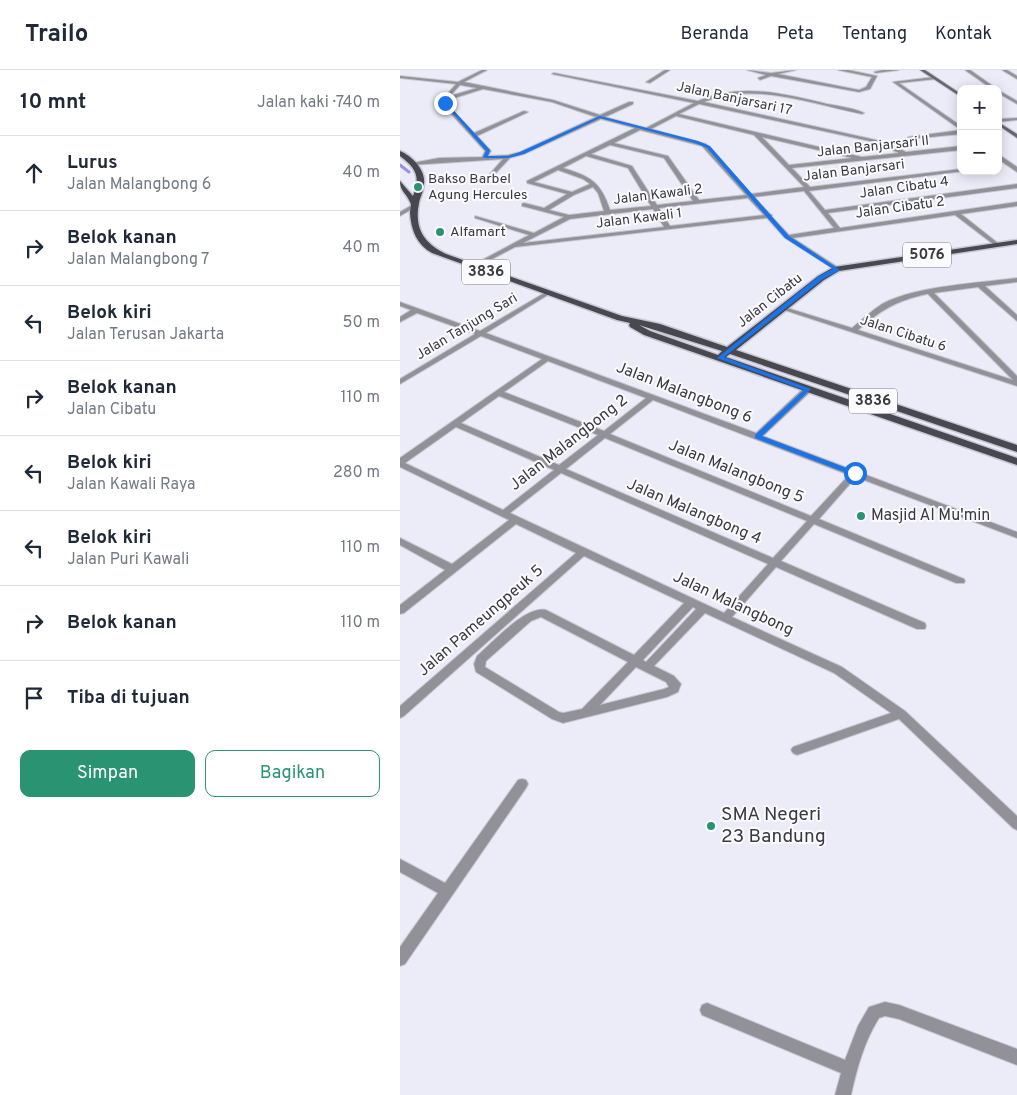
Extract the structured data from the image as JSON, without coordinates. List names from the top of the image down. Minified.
{"streets":{"main road":["5076","3836","Jalan Cibatu"],"street":["Jalan Banjarsari 17","Jalan Banjarsari II","Jalan Banjarsari","Jalan Cibatu 4","Jalan Kawali 2","Jalan Cibatu 2","Jalan Kawali 1","Jalan Tanjung Sari","Jalan Cibatu 6","Jalan Malangbong 6","Jalan Malangbong 2","Jalan Malangbong 5","Jalan Malangbong 4","Jalan Malangbong","Jalan Pameungpeuk 5"]},"crossings":[["Jalan Banjarsari 17","Jalan Banjarsari II"],["Jalan Banjarsari","Jalan Kawali 2"],["3836","Jalan Cibatu"],["3836","Jalan Tanjung Sari"],["Jalan Cibatu","Jalan Cibatu 6"],["Jalan Tanjung Sari","Jalan Malangbong 6"],["Jalan Malangbong 6","Jalan Malangbong 2"],["Jalan Malangbong 2","Jalan Malangbong 5"],["Jalan Malangbong 2","Jalan Malangbong 4"],["Jalan Malangbong 2","Jalan Malangbong"],["Jalan Malangbong","Jalan Pameungpeuk 5"]],"places":["Bakso Barbel Agung Hercules","Alfamart","Masjid Al Mu'min","SMA Negeri 23 Bandung"],"page":{"header":"Trailo","nav":["Beranda","Peta","Tentang","Kontak"],"heading":["10 mnt","Jalan kaki · 740 m"],"map_buttons":["+","−"],"list":[["Lurus","Jalan Malangbong 6","40 m"],["Belok kanan","Jalan Malangbong 7","40 m"],["Belok kiri","Jalan Terusan Jakarta","50 m"],["Belok kanan","Jalan Cibatu","110 m"],["Belok kiri","Jalan Kawali Raya","280 m"],["Belok kiri","Jalan Puri Kawali","110 m"],["Belok kanan","110 m"],"Tiba di tujuan"],"buttons":["Simpan","Bagikan"]}}
